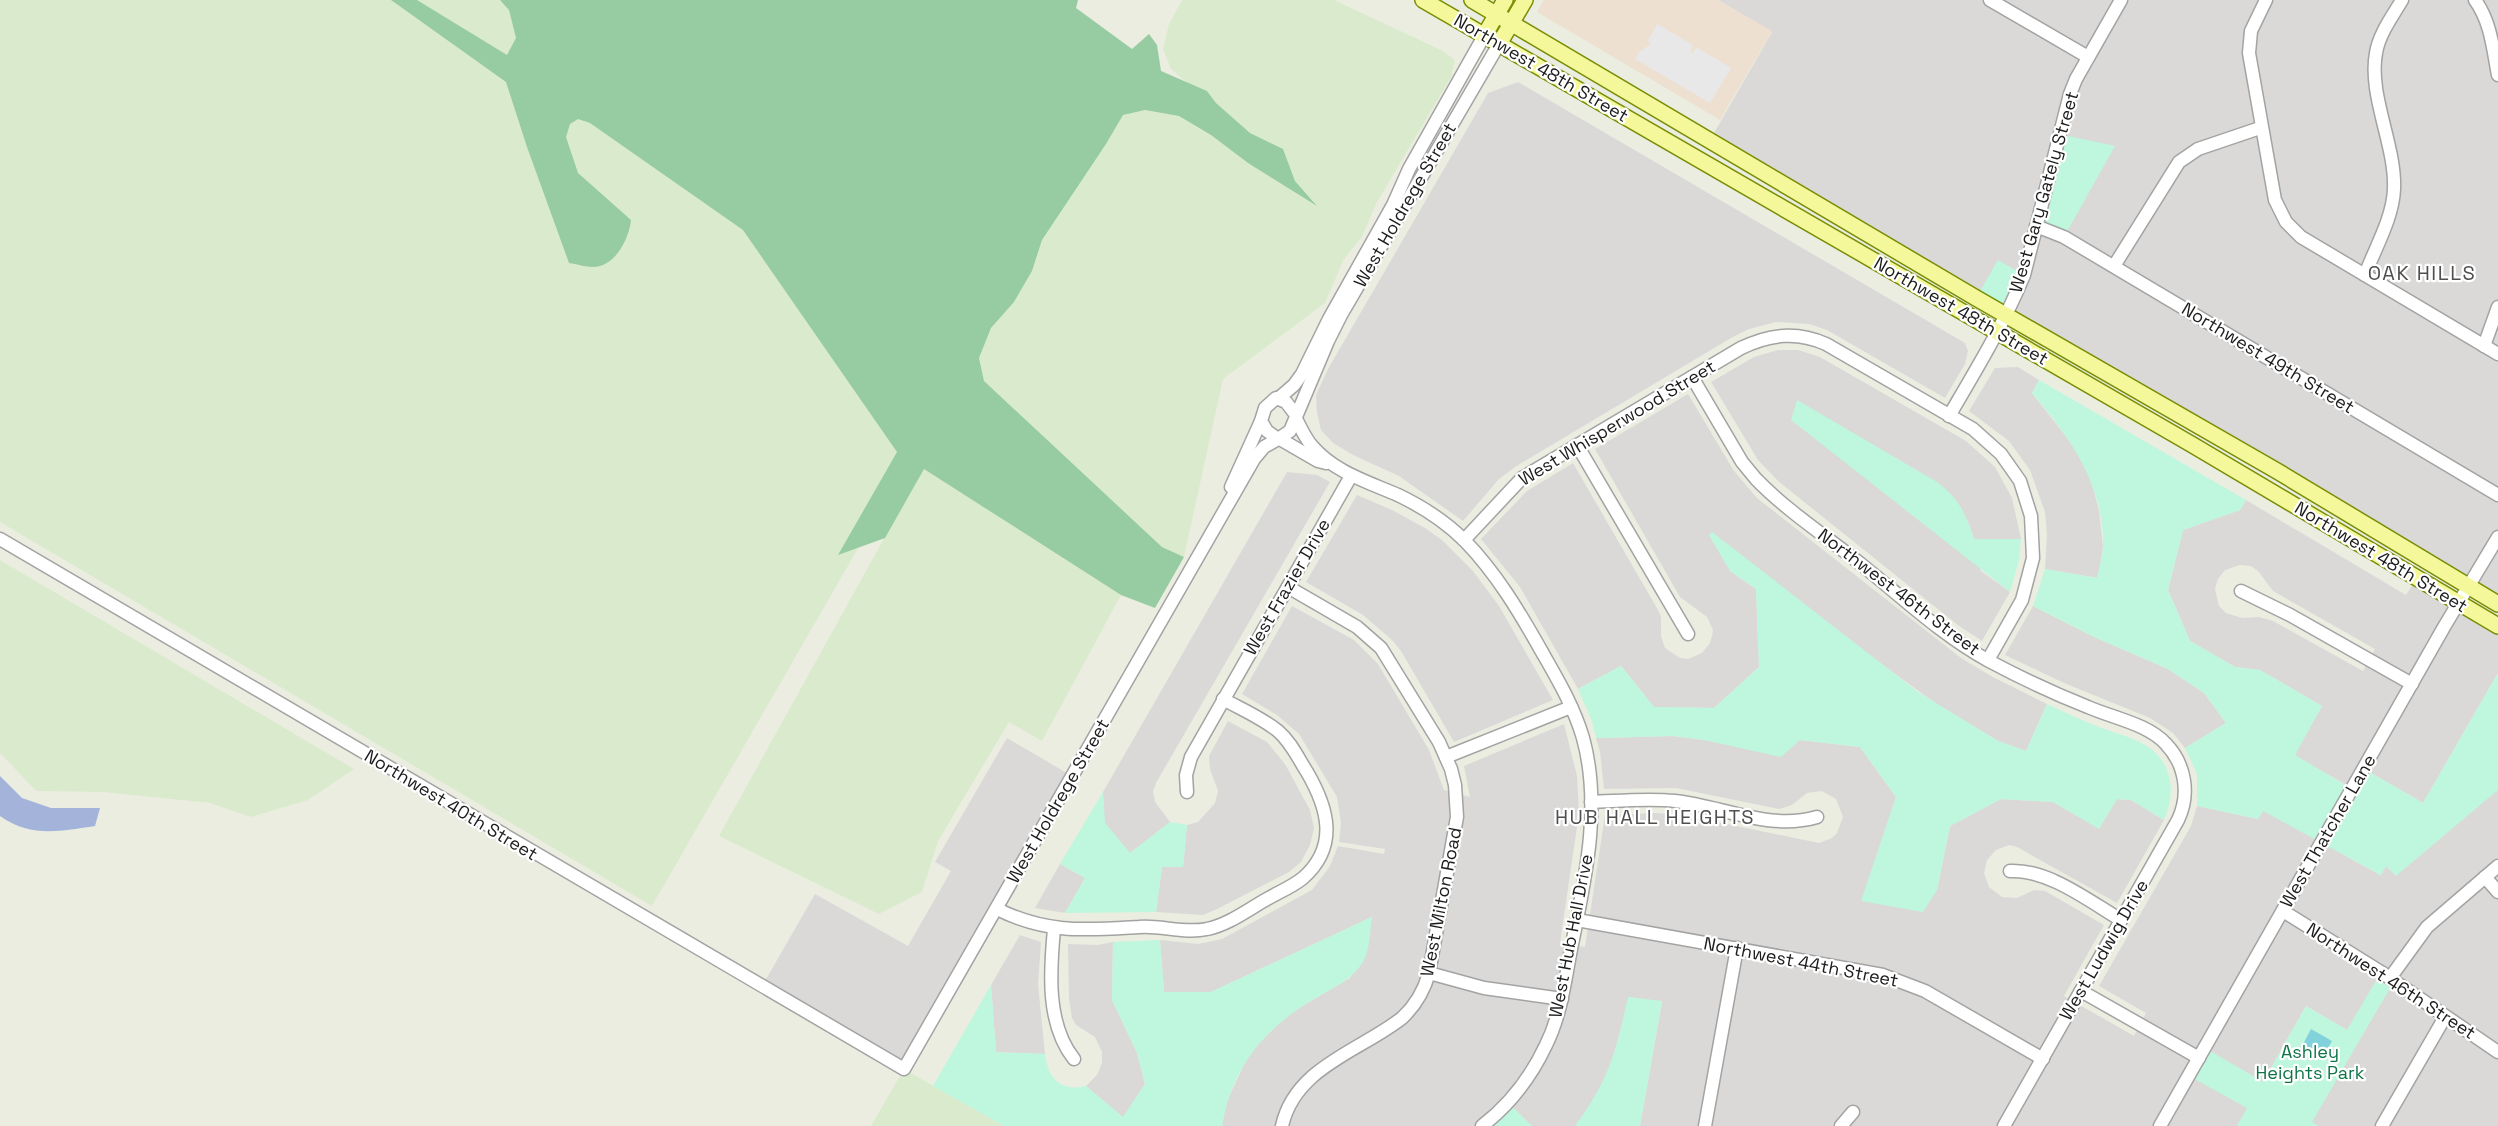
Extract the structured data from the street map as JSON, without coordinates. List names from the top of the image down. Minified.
{"streets":{"main road":["Northwest 48th Street","West Holdrege Street"],"street":["West Gary Gately Street","Northwest 49th Street","West Whisperwood Street","West Frazier Drive","Northwest 46th Street","Northwest 40th Street","West Thatcher Lane","West Milton Road","West Hub Hall Drive","West Ludwig Drive","Northwest 44th Street"]},"crossings":[["Northwest 48th Street","West Gary Gately Street"],["Northwest 48th Street","West Holdrege Street"],["Northwest 48th Street","West Thatcher Lane"],["West Gary Gately Street","Northwest 49th Street"],["West Gary Gately Street","West Whisperwood Street"],["West Holdrege Street","Northwest 40th Street"],["West Whisperwood Street","Northwest 46th Street"],["West Whisperwood Street","West Hub Hall Drive"],["West Frazier Drive","West Milton Road"],["West Frazier Drive","West Hub Hall Drive"],["Northwest 46th Street","West Thatcher Lane"],["Northwest 46th Street","West Ludwig Drive"],["West Hub Hall Drive","Northwest 44th Street"],["West Ludwig Drive","Northwest 44th Street"]],"districts":["OAK HILLS","HUB HALL HEIGHTS"],"parks":["Ashley Heights Park"]}
